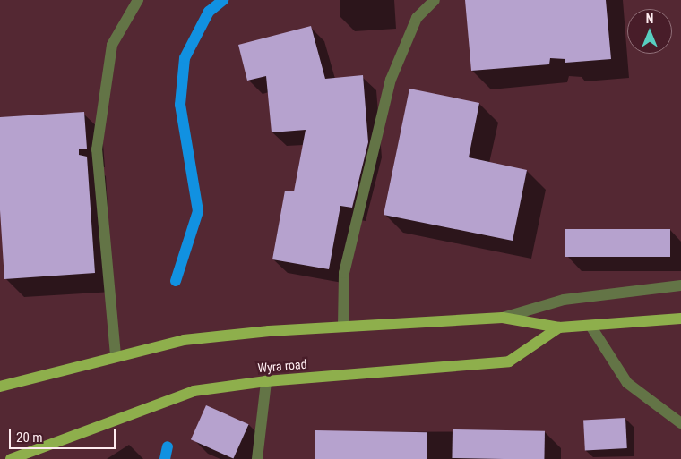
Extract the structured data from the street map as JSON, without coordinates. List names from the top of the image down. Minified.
{"streets":{"main road":["Wyra road"]},"scale_bar":"20 m","north":"top"}
